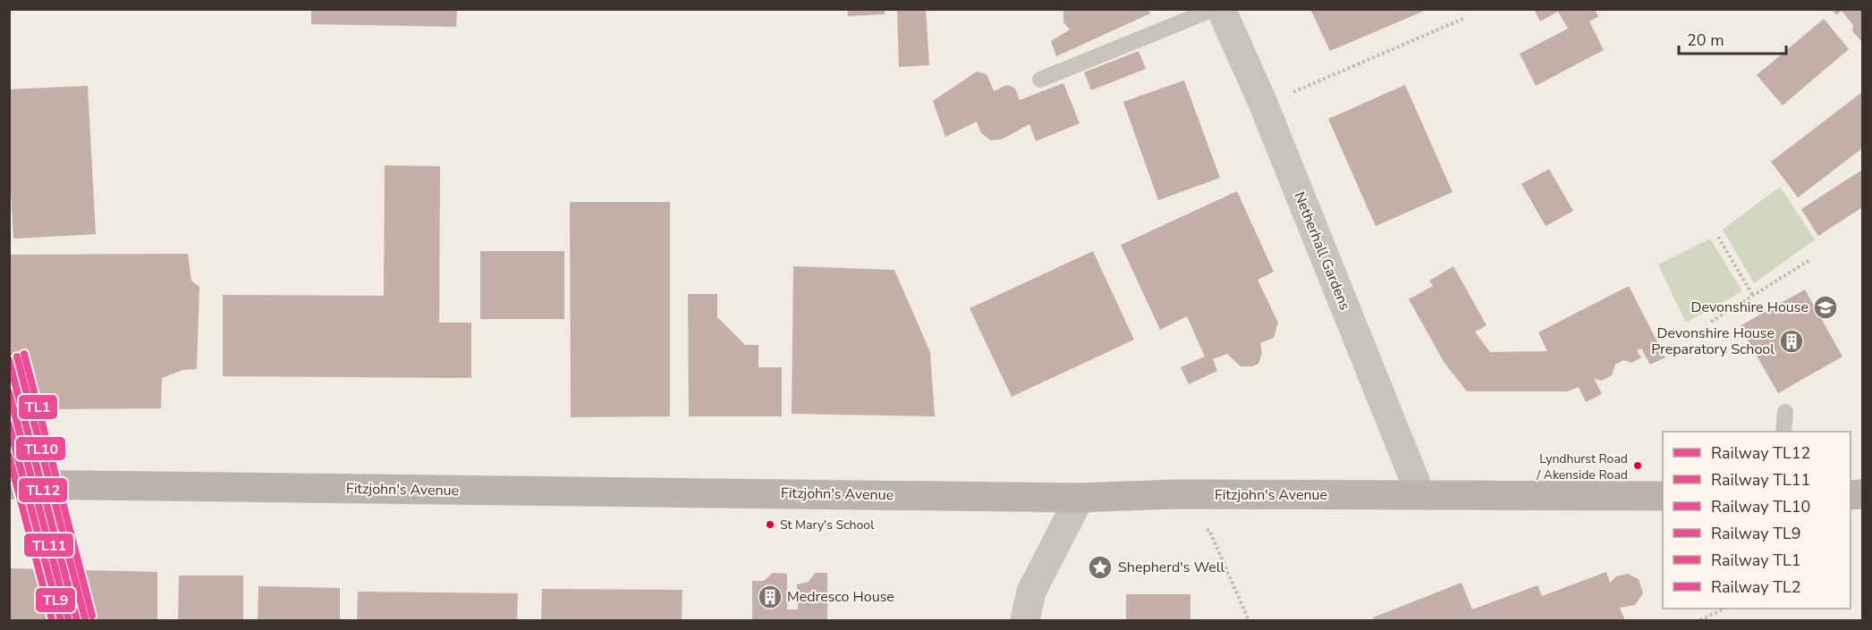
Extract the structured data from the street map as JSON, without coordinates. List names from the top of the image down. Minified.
{"streets":{"main road":["Fitzjohn's Avenue"],"street":["Netherhall Gardens"]},"crossings":[["Netherhall Gardens","Fitzjohn's Avenue"]],"places":{"school or university":["Devonshire House"],"building":["Devonshire House Preparatory School","Medresco House"],"other":["Lyndhurst Road / Akenside Road","St Mary's School"],"place":["Shepherd's Well"]},"lines":["rail line TL1","rail line TL10","rail line TL12","rail line TL11","rail line TL9","rail line TL2"],"legend":["Railway TL12","Railway TL11","Railway TL10","Railway TL9","Railway TL1","Railway TL2"],"scale_bar":"20 m"}
